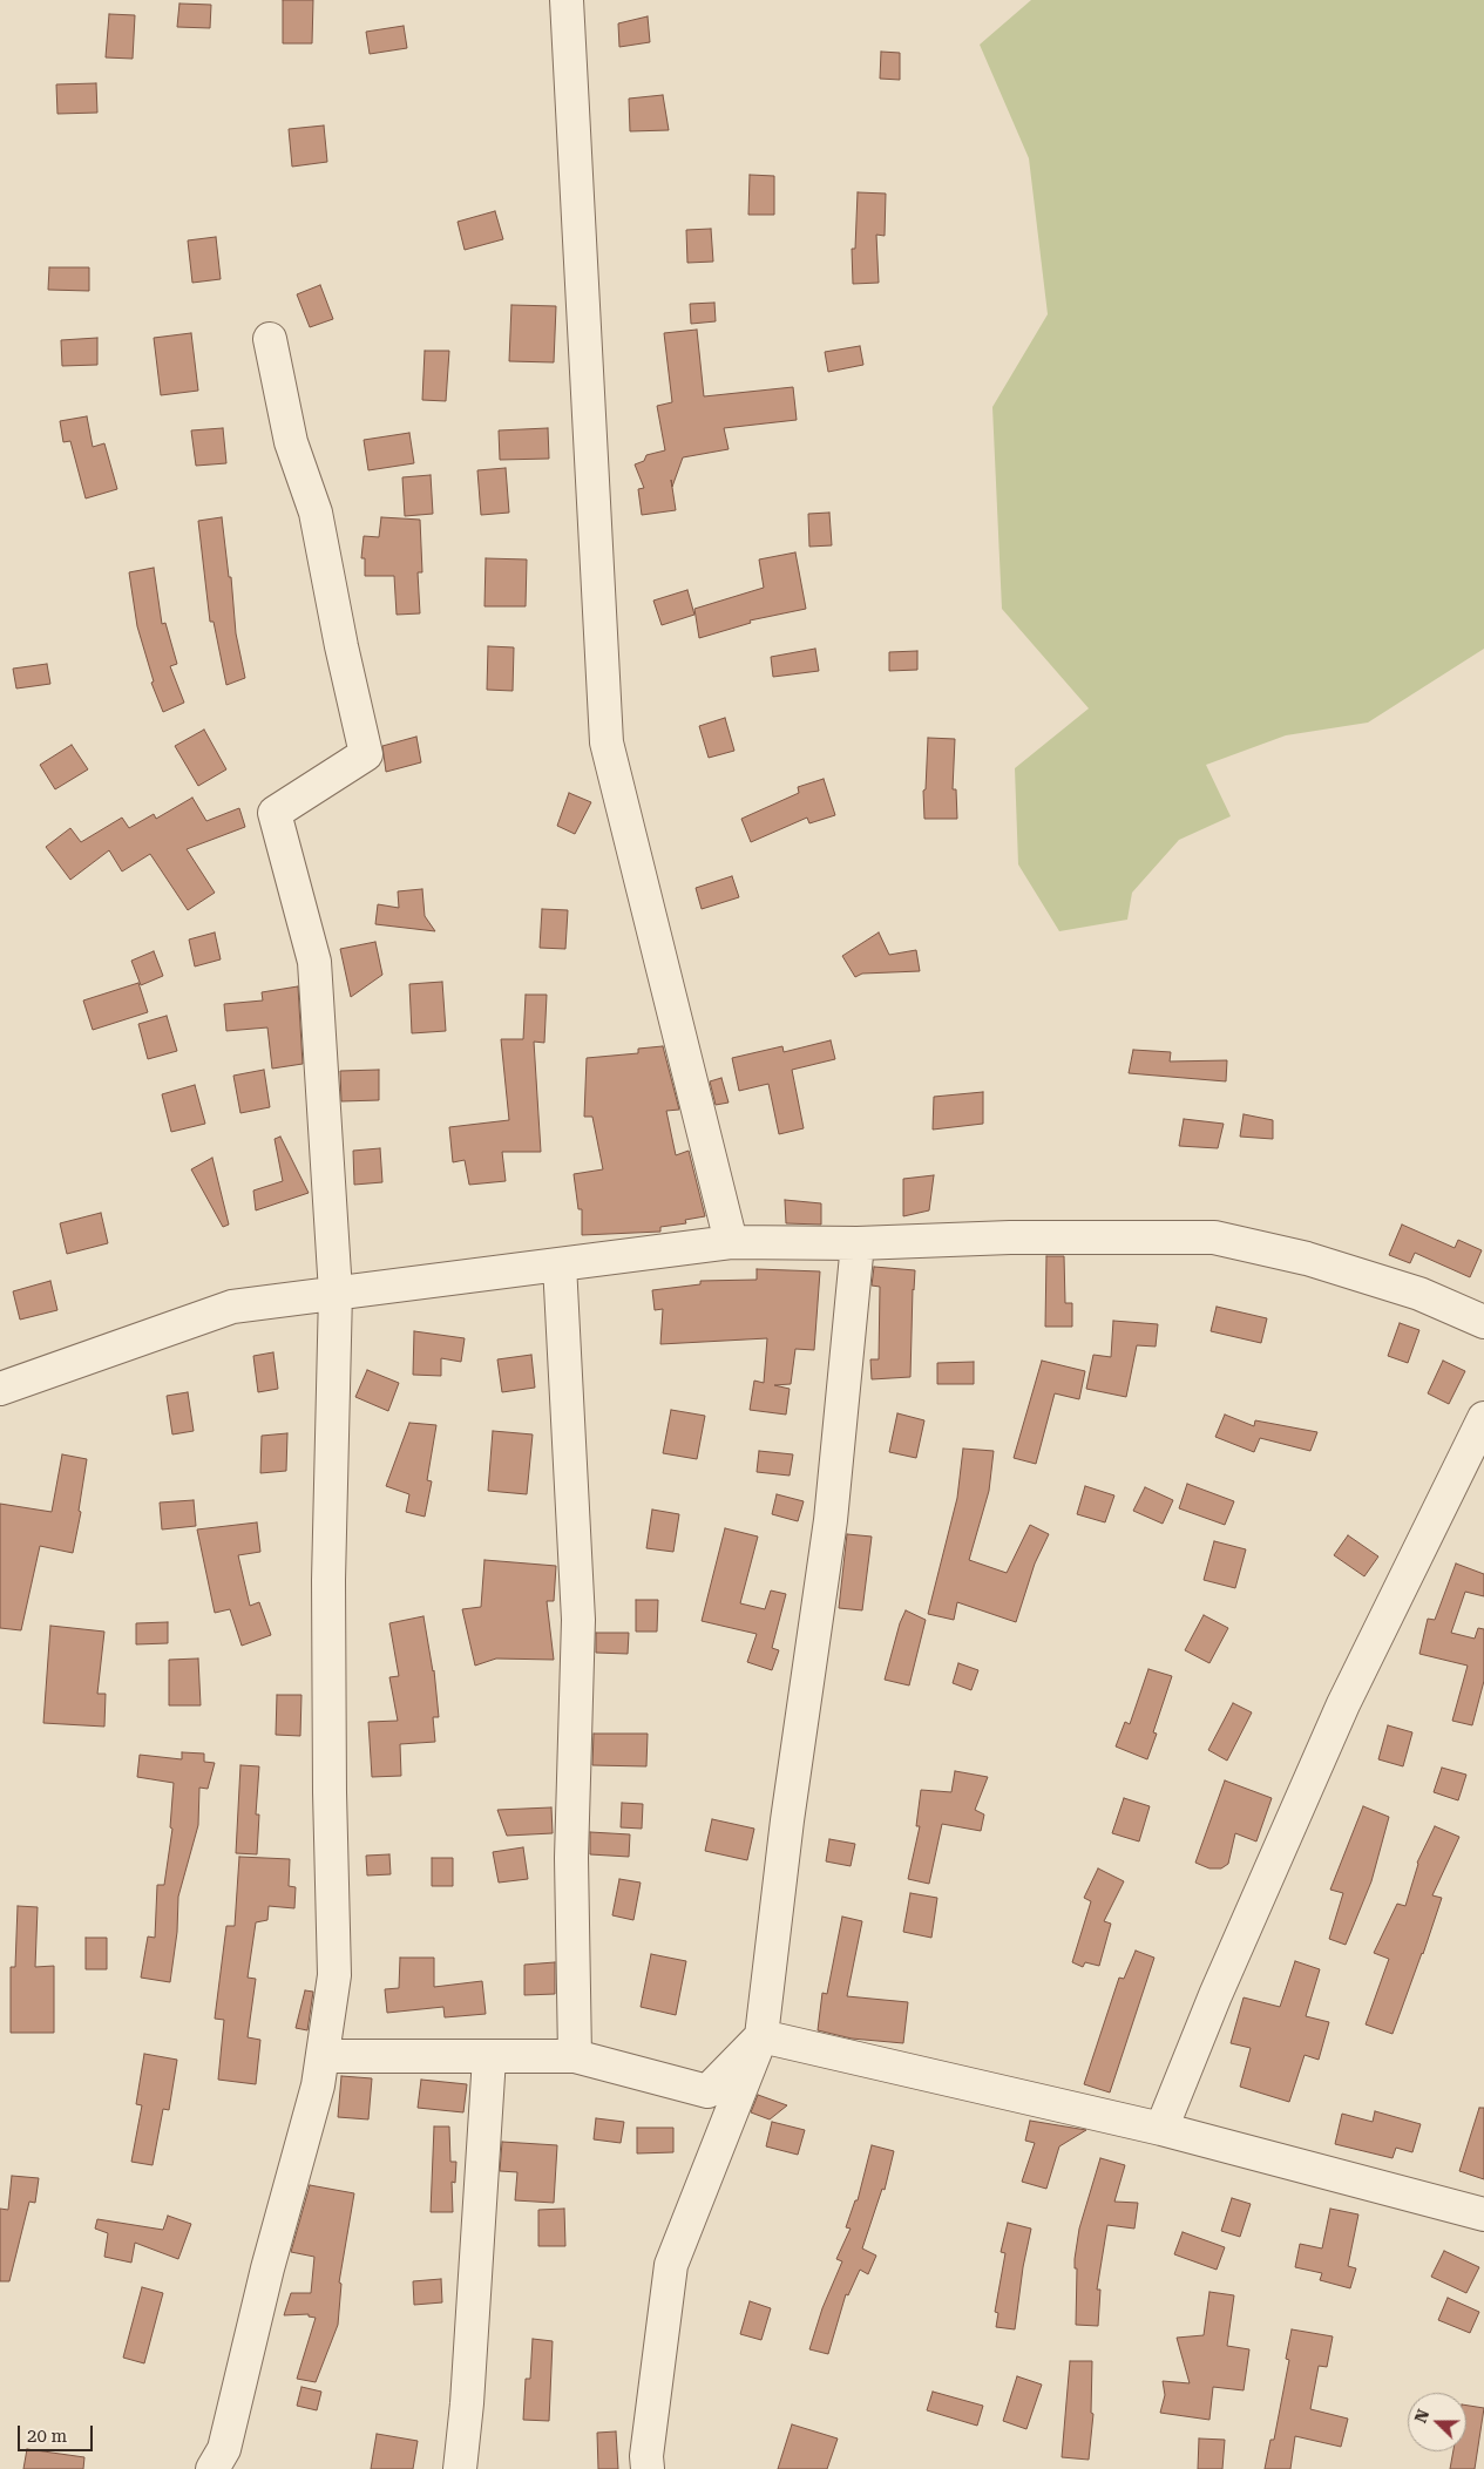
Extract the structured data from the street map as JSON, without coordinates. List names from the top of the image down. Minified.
{"scale_bar":"20 m","north":"left"}
